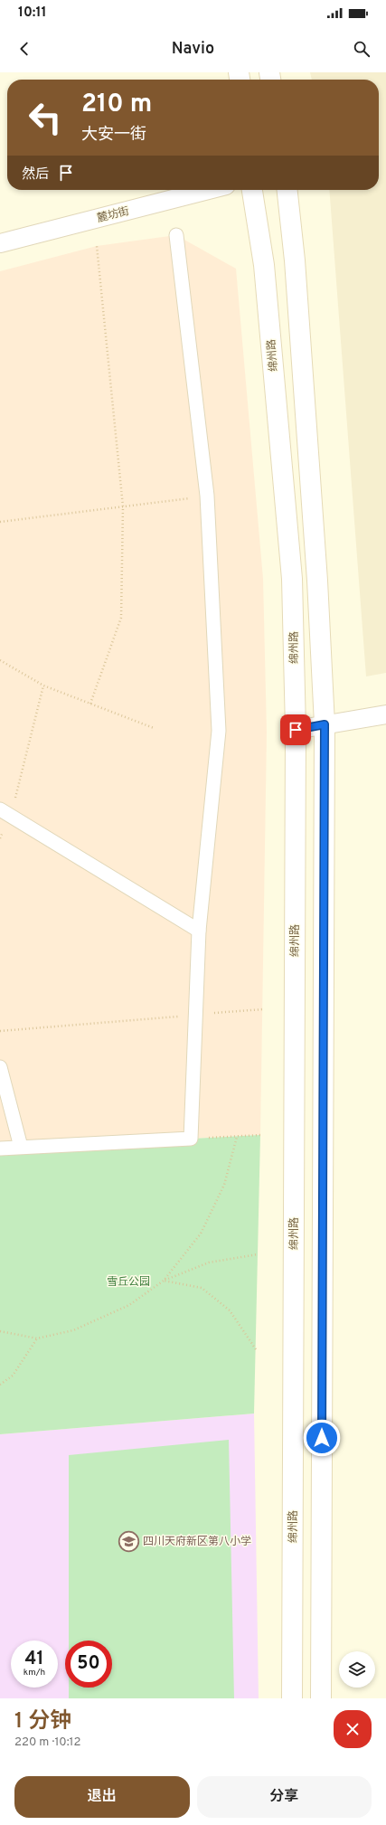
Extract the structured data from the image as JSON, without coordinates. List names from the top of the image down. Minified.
{"streets":{"main road":["绵州路"],"street":["麓坊街"]},"parks":["雪丘公园"],"places":{"school or university":["四川天府新区第八小学"]},"page":{"status":"10:11","header":"Navio","turn":["210 m","大安一街"],"then":"然后","speed":"41 km/h","limit":"50","heading":["1 分钟","220 m · 10:12"],"buttons":["退出","分享"]}}
